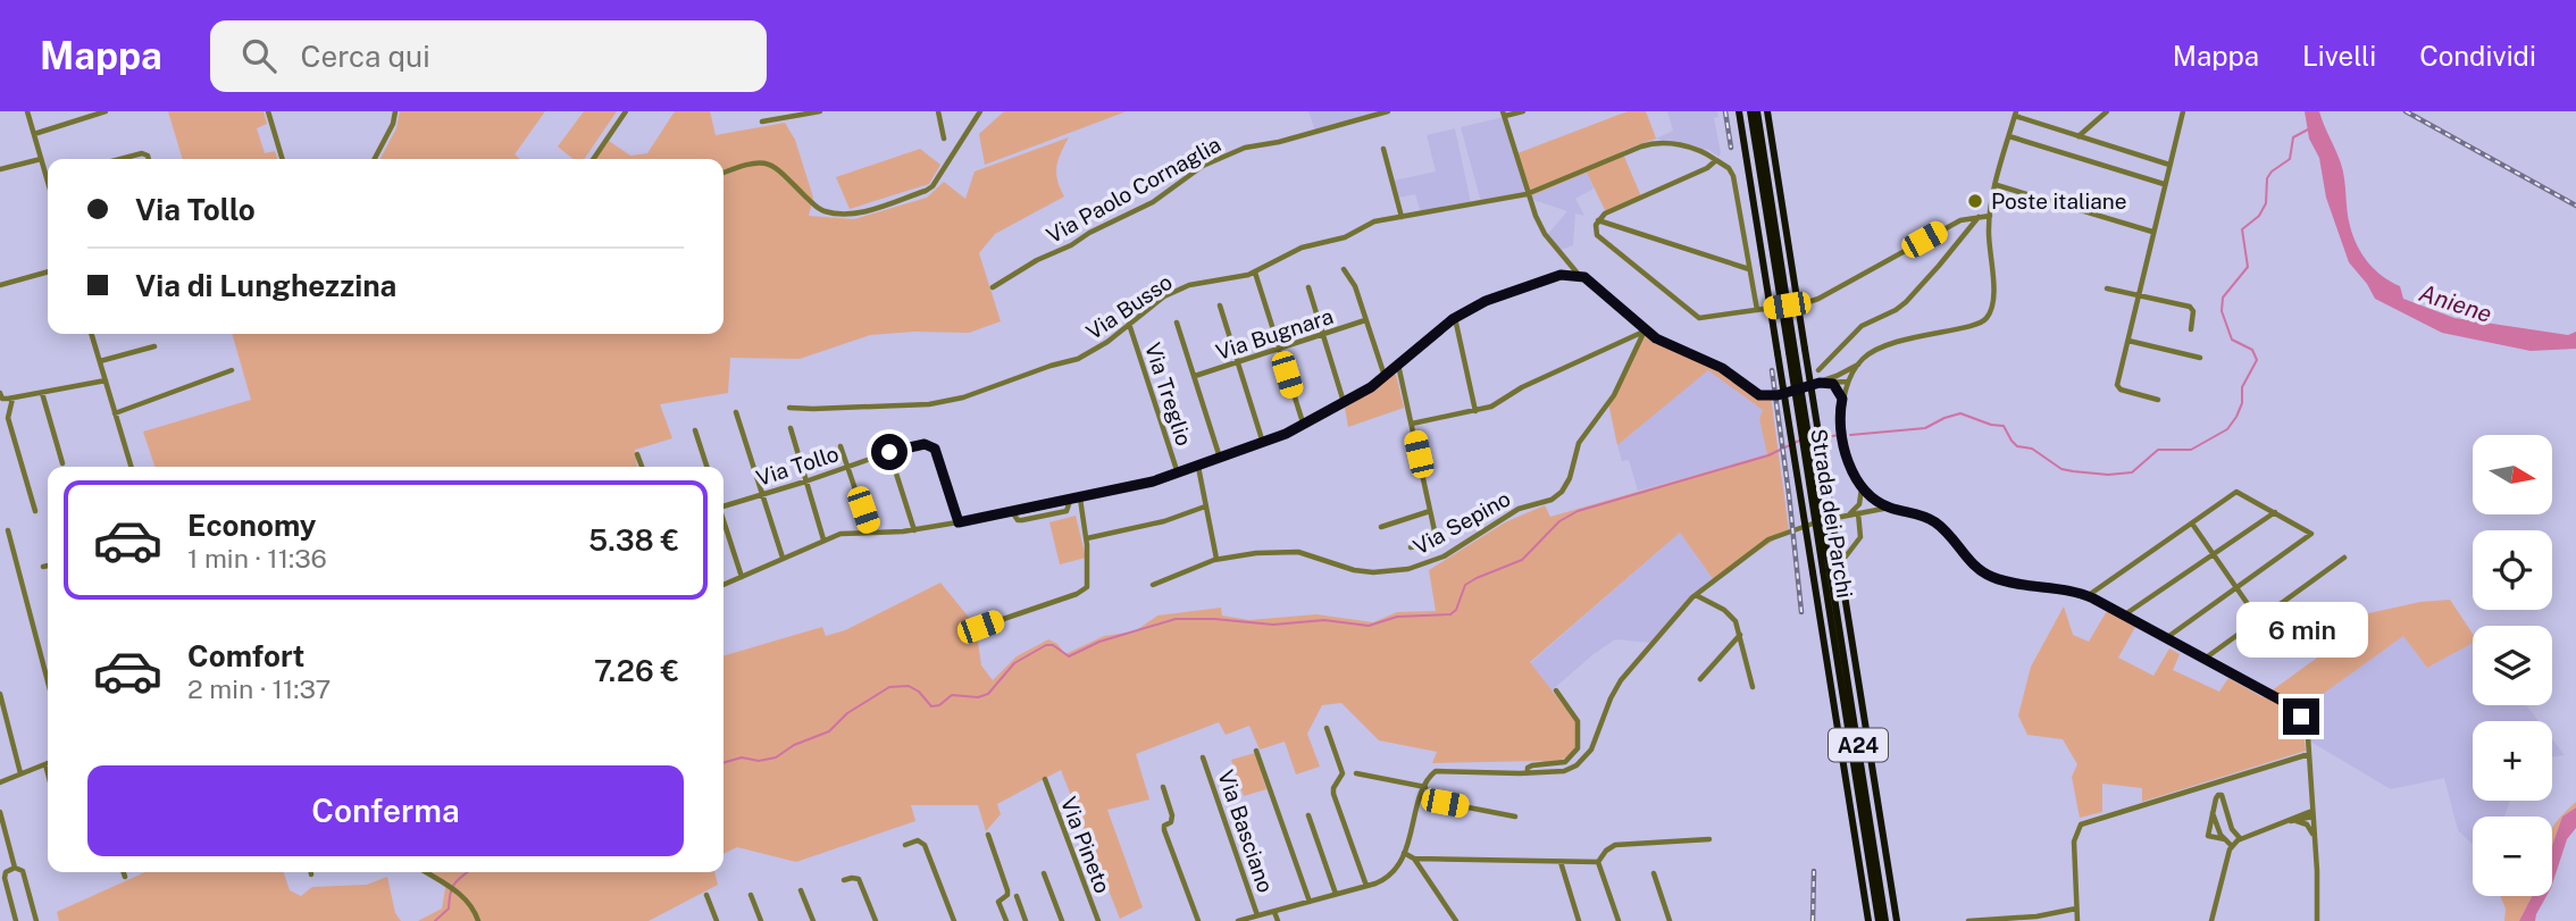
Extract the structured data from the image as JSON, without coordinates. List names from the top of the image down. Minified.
{"streets":{"highway":["Strada dei Parchi","A24"],"street":["Via Paolo Cornaglia","Via Busso","Via Bugnara","Via Treglio","Via Tollo","Via Sepino","Via Basciano","Via Pineto"]},"crossings":[["Via Busso","Via Treglio"]],"water":["Aniene"],"places":["Poste italiane"],"north":"right","page":{"header":"Mappa","search":"Cerca qui","nav":["Mappa","Livelli","Condividi"],"banner":["Via Tollo","Via di Lunghezzina"],"map_buttons":["+","−"],"list":[{"name":"Economy","note":"1 min · 11:36","value":"5.38 €"},{"name":"Comfort","note":"2 min · 11:37","value":"7.26 €"}],"bubble":"6 min","buttons":"Conferma"}}
